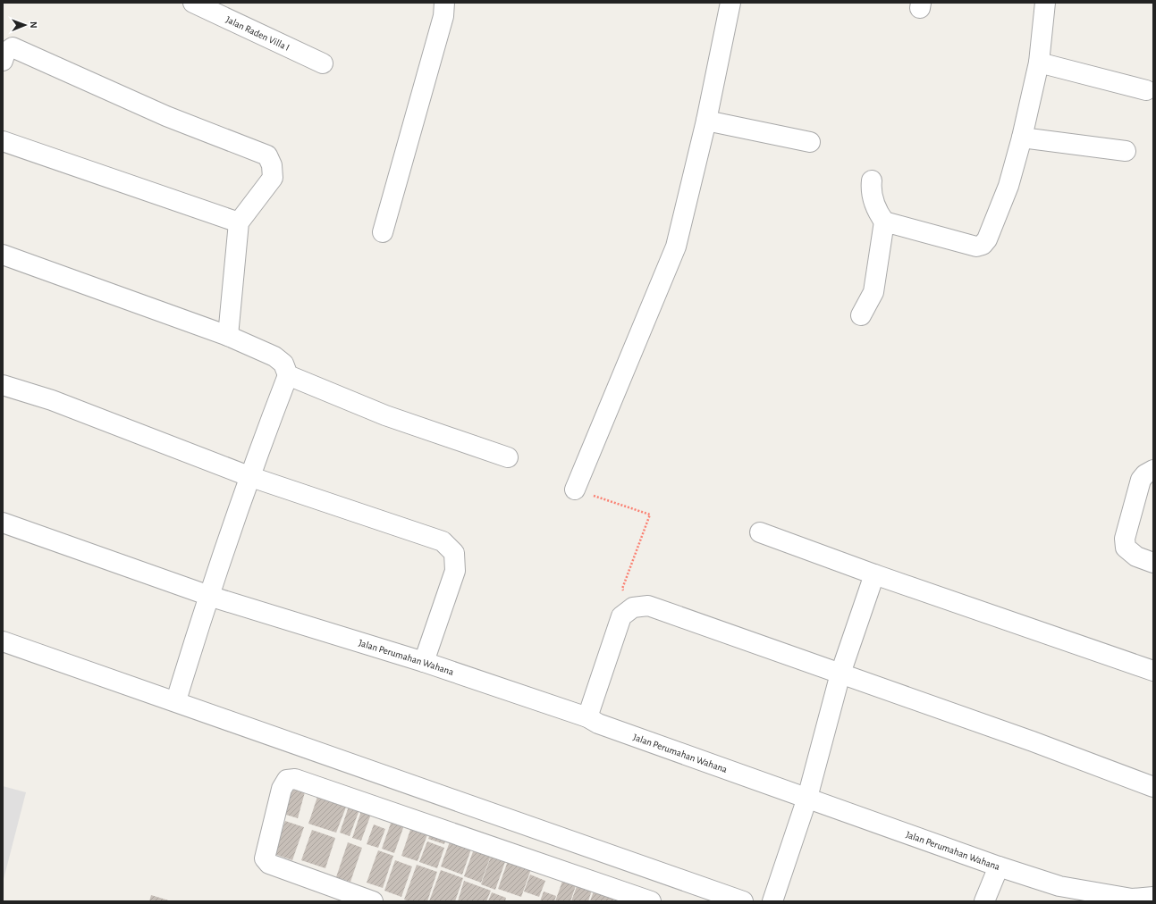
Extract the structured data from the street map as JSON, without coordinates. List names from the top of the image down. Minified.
{"streets":{"street":["Jalan Raden Villa I","Jalan Perumahan Wahana"]},"north":"right"}
